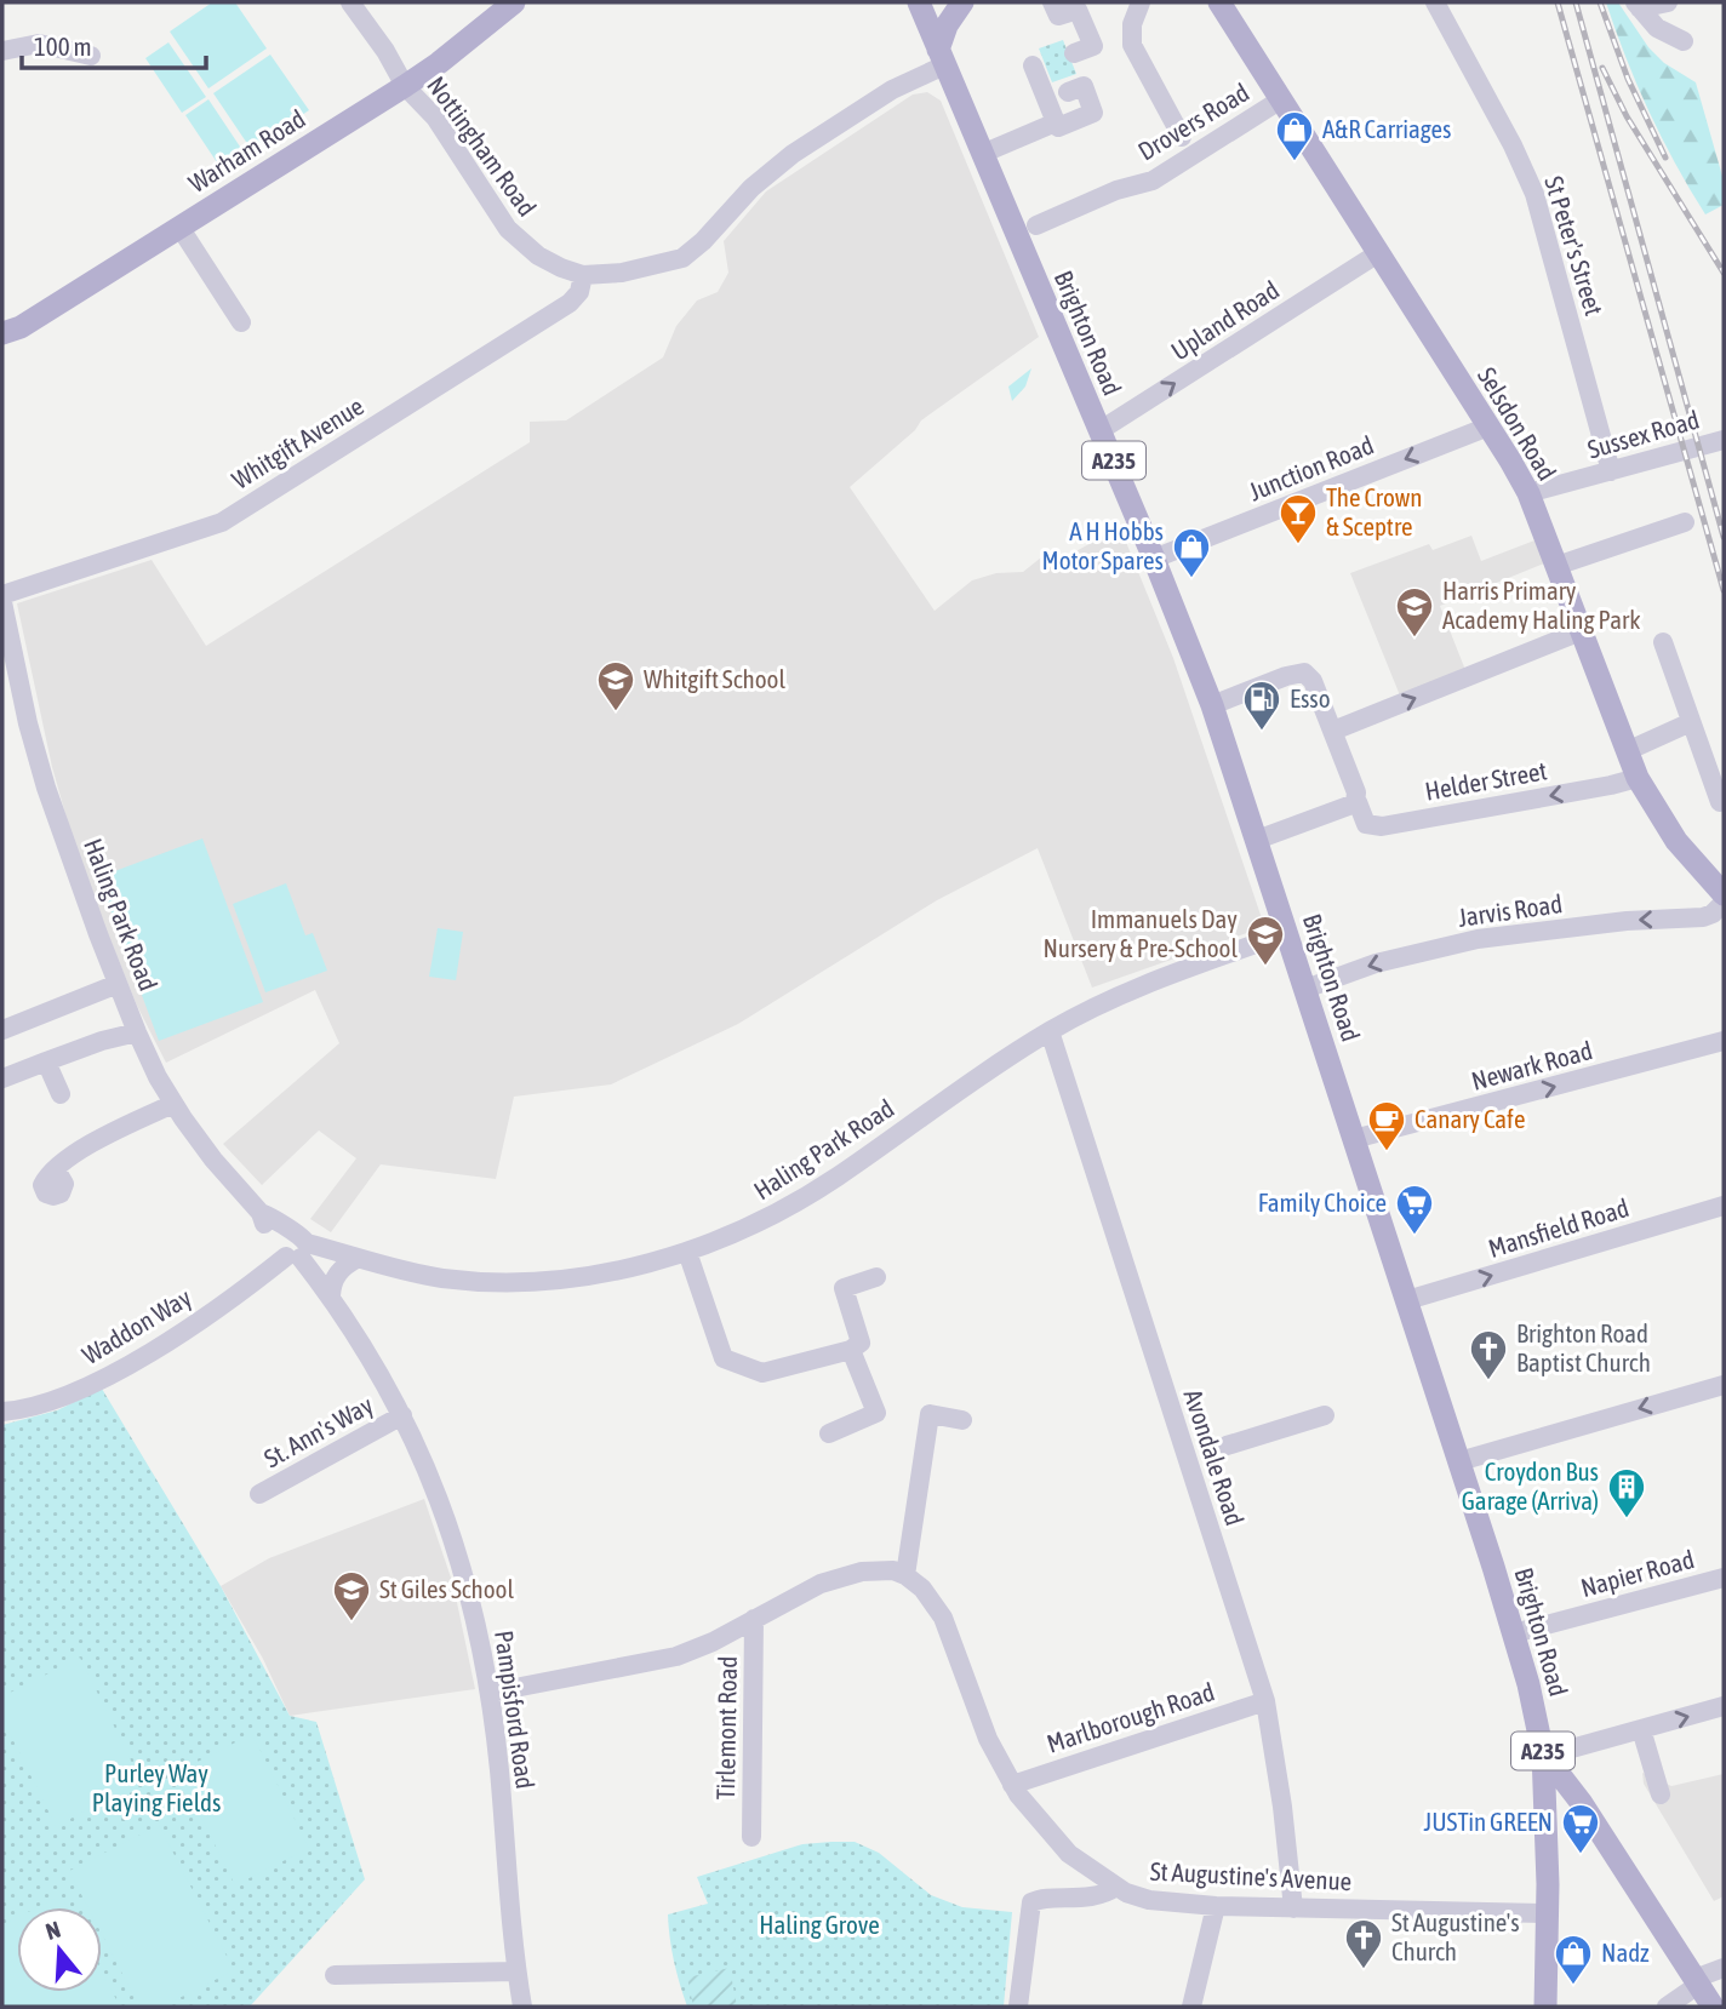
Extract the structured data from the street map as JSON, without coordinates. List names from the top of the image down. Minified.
{"streets":{"main road":["Warham Road","Brighton Road","Selsdon Road","A235"],"street":["Drovers Road","Nottingham Road","St Peter's Street","Upland Road","Sussex Road","Whitgift Avenue","Junction Road","Helder Street","Jarvis Road","Haling Park Road","Newark Road","Mansfield Road","Waddon Way","St. Ann's Way","Avondale Road","Napier Road","Pampisford Road","Marlborough Road","Tirlemont Road","St Augustine's Avenue"]},"crossings":[["Drovers Road","Selsdon Road"],["Nottingham Road","Warham Road"],["Nottingham Road","Brighton Road"],["Nottingham Road","Whitgift Avenue"],["St Peter's Street","Sussex Road"],["Upland Road","Brighton Road"],["Upland Road","Selsdon Road"],["Brighton Road","Junction Road"],["Brighton Road","Jarvis Road"],["Brighton Road","Haling Park Road"],["Brighton Road","Newark Road"],["Brighton Road","Mansfield Road"],["Brighton Road","Napier Road"],["Brighton Road","St Augustine's Avenue"],["Selsdon Road","Sussex Road"],["Selsdon Road","Junction Road"],["Selsdon Road","Helder Street"],["Haling Park Road","Waddon Way"],["Haling Park Road","Avondale Road"],["Haling Park Road","Pampisford Road"],["Waddon Way","Pampisford Road"],["St. Ann's Way","Pampisford Road"],["Avondale Road","Marlborough Road"],["Avondale Road","St Augustine's Avenue"],["Marlborough Road","St Augustine's Avenue"]],"one_way":["Upland Road","Junction Road","Jarvis Road","Newark Road"],"parks":["Purley Way Playing Fields","Haling Grove"],"places":{"shop":["A&R Carriages","A H Hobbs Motor Spares","Nadz"],"bar":["The Crown & Sceptre"],"school or university":["Harris Primary Academy Haling Park","Whitgift School","Immanuels Day Nursery & Pre-School","St Giles School"],"fuel station":["Esso"],"cafe":["Canary Cafe"],"supermarket":["Family Choice","JUSTin GREEN"],"church":["Brighton Road Baptist Church","St Augustine's Church"],"building":["Croydon Bus Garage (Arriva)"]},"scale_bar":"100 m","north":"top"}
